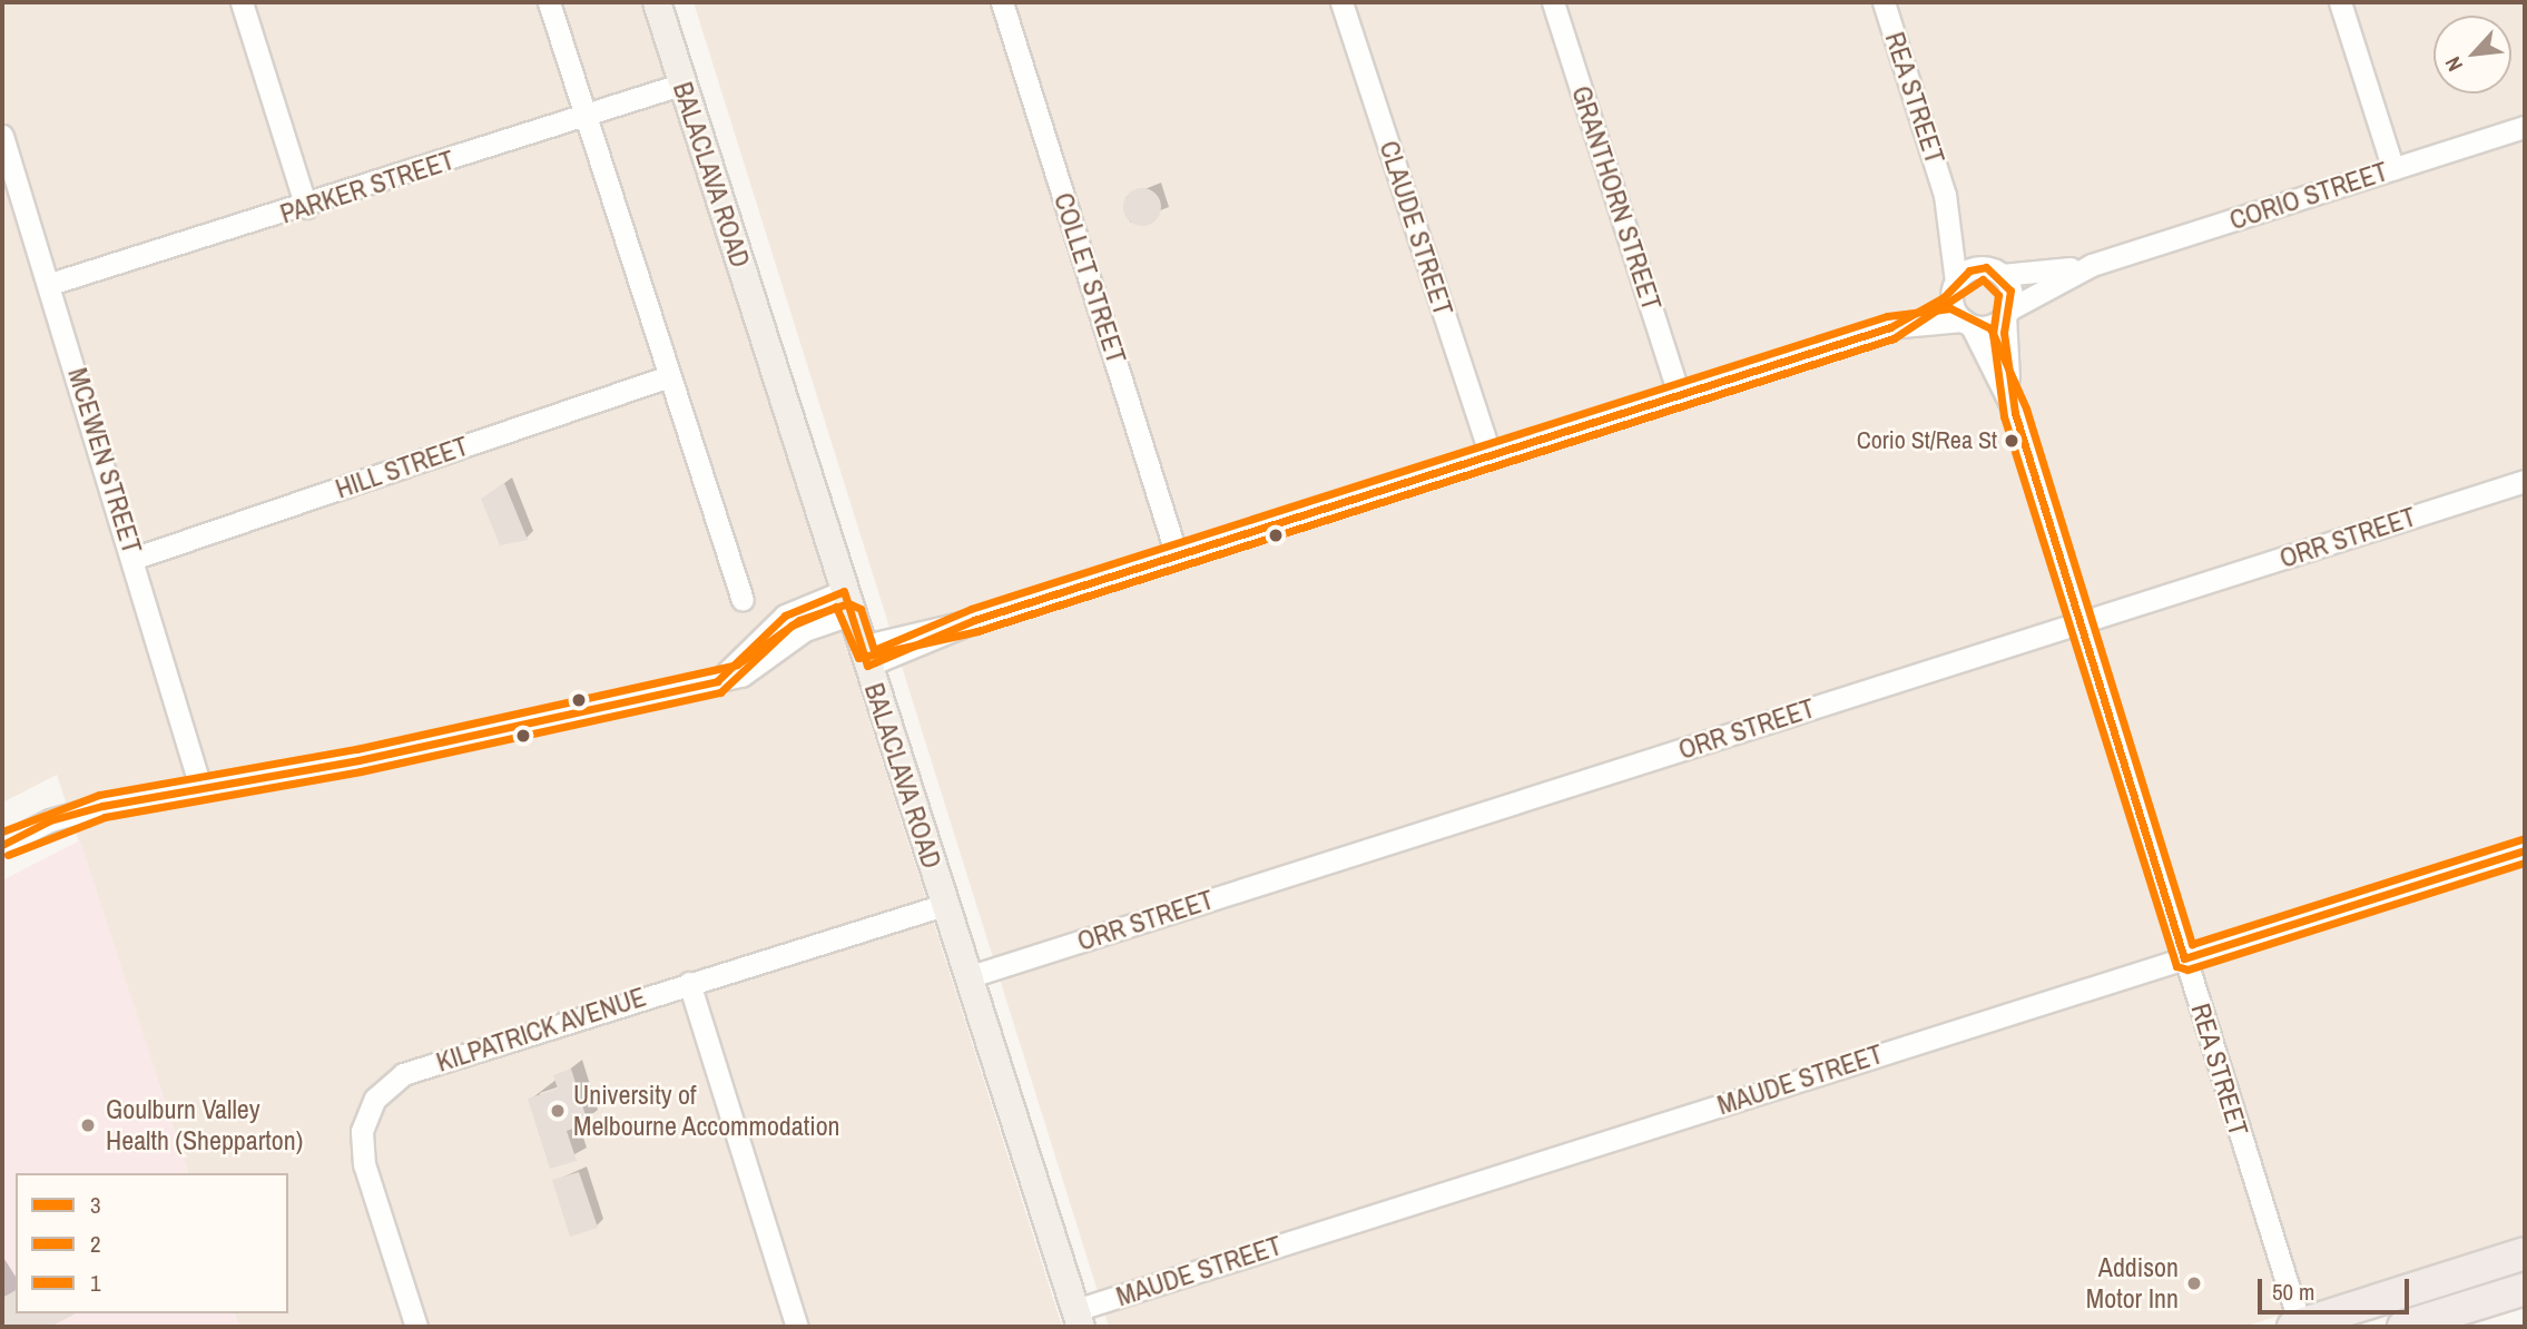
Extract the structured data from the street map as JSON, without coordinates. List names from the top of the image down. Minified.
{"streets":{"main road":["BALACLAVA ROAD"],"street":["REA STREET","PARKER STREET","CORIO STREET","GRANTHORN STREET","CLAUDE STREET","COLLET STREET","MCEWEN STREET","HILL STREET","ORR STREET","KILPATRICK AVENUE","MAUDE STREET"]},"crossings":[["REA STREET","CORIO STREET"],["REA STREET","ORR STREET"],["REA STREET","MAUDE STREET"],["BALACLAVA ROAD","PARKER STREET"],["BALACLAVA ROAD","ORR STREET"],["BALACLAVA ROAD","KILPATRICK AVENUE"],["BALACLAVA ROAD","MAUDE STREET"],["PARKER STREET","MCEWEN STREET"],["MCEWEN STREET","HILL STREET"]],"places":["Corio St/Rea St","University of Melbourne Accommodation","Goulburn Valley Health (Shepparton)","Addison Motor Inn"],"lines":["transit line 3","transit line 2","transit line 1"],"legend":["3","2","1"],"scale_bar":"50 m","north":"bottom left"}
